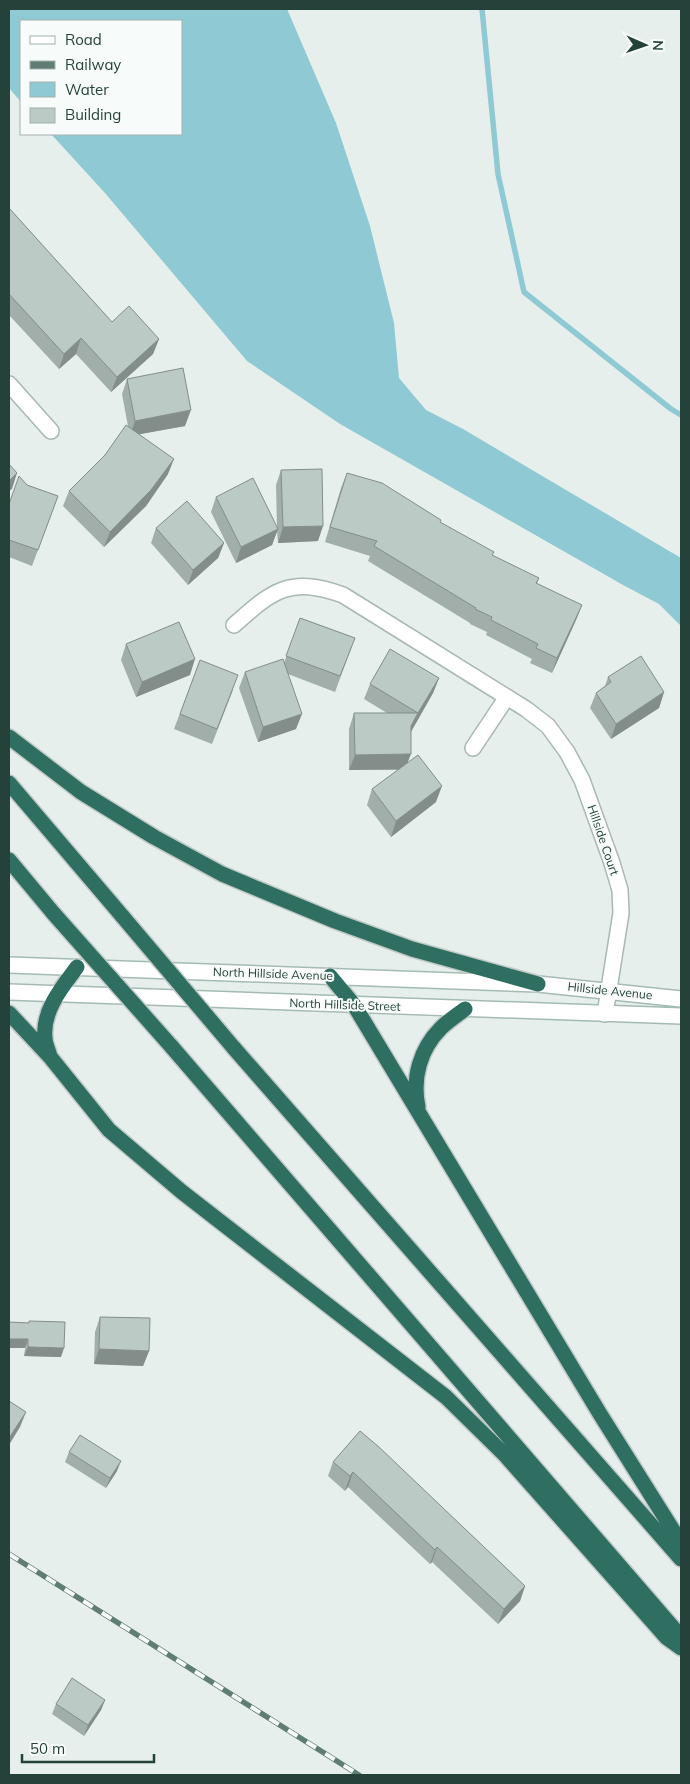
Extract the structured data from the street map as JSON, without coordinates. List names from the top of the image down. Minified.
{"streets":{"main road":["Hillside Court","North Hillside Avenue","Hillside Avenue","North Hillside Street"]},"crossings":[["Hillside Court","Hillside Avenue"],["Hillside Court","North Hillside Street"],["North Hillside Avenue","Hillside Avenue"]],"legend":["Road","Railway","Water","Building"],"scale_bar":"50 m","north":"right"}
